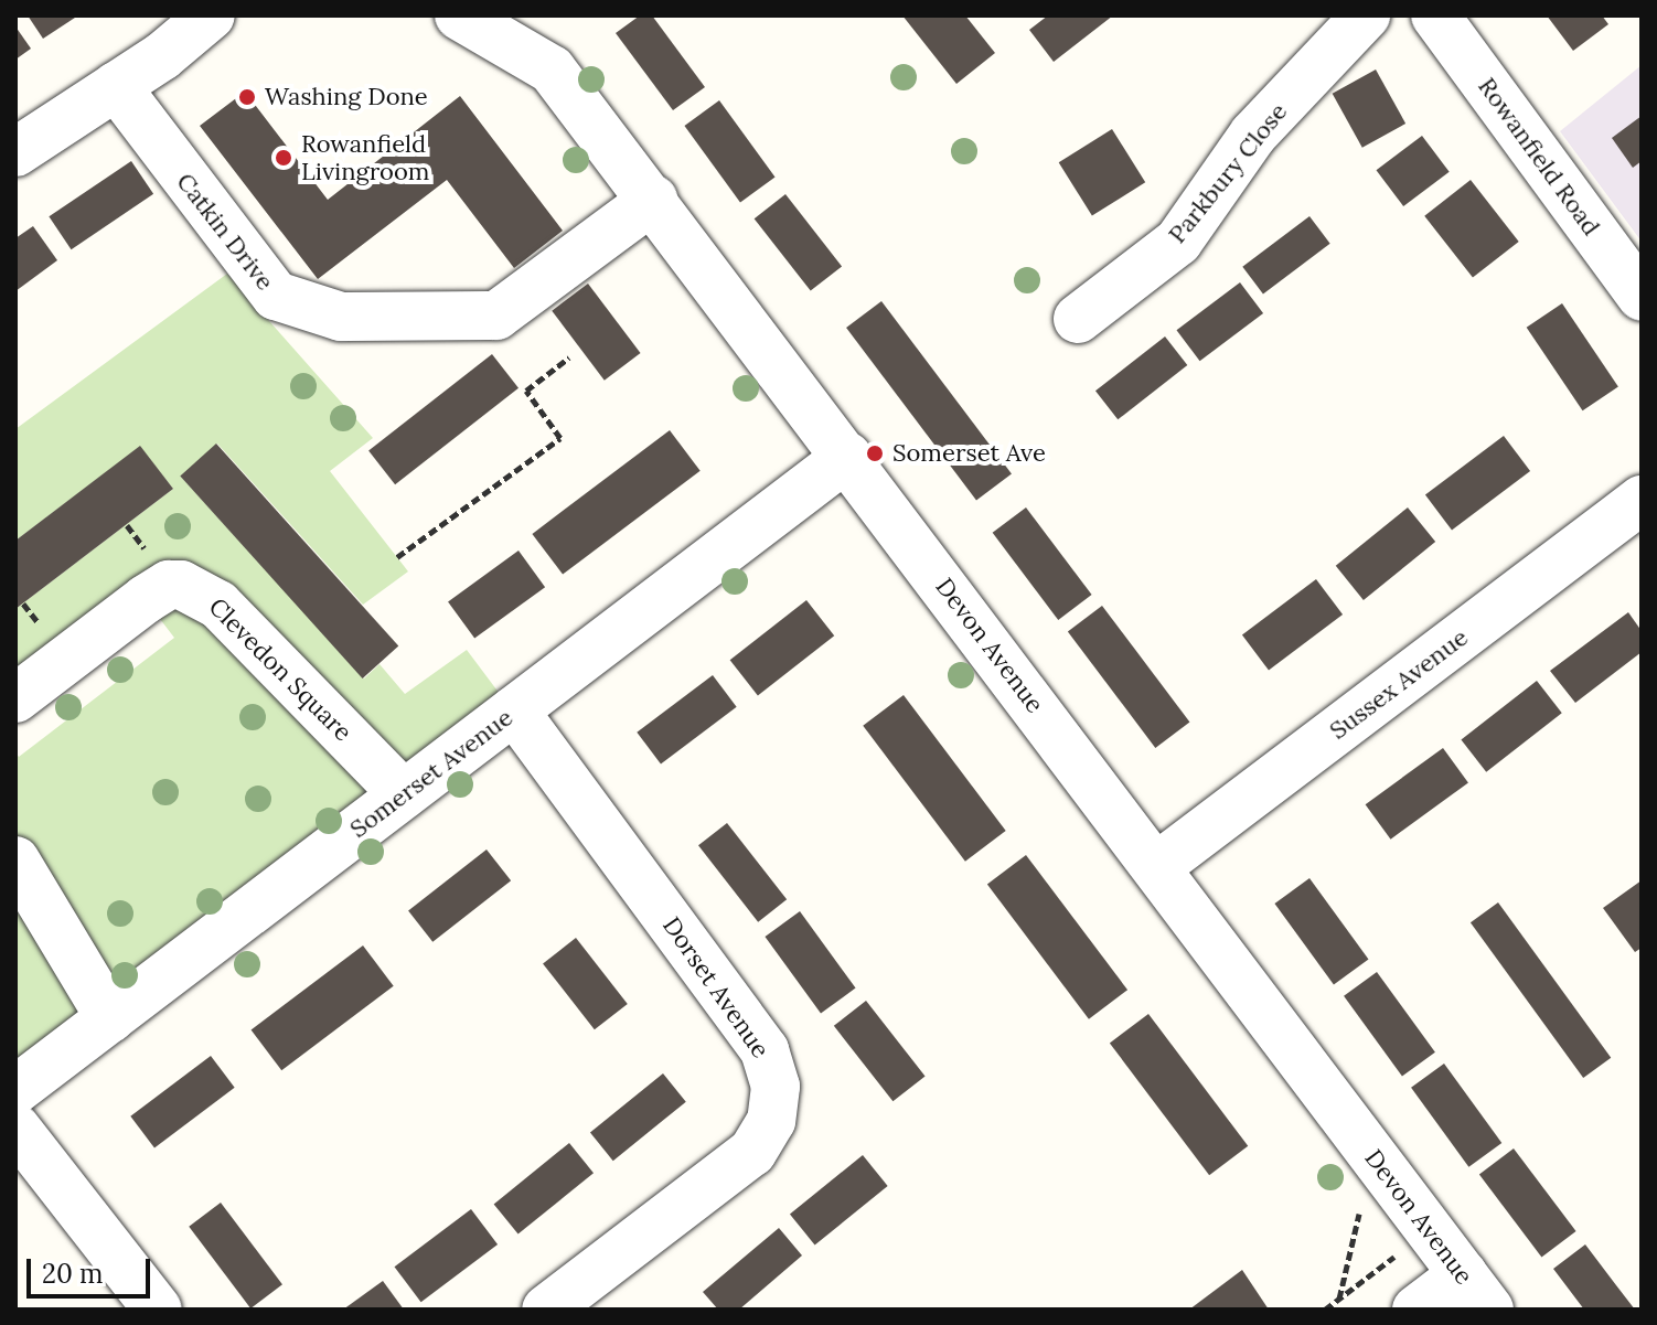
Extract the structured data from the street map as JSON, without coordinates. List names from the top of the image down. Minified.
{"streets":{"street":["Rowanfield Road","Parkbury Close","Catkin Drive","Devon Avenue","Clevedon Square","Sussex Avenue","Somerset Avenue","Dorset Avenue"]},"crossings":[["Catkin Drive","Devon Avenue"],["Devon Avenue","Sussex Avenue"],["Devon Avenue","Somerset Avenue"],["Clevedon Square","Somerset Avenue"],["Somerset Avenue","Dorset Avenue"]],"places":["Washing Done","Rowanfield Livingroom","Somerset Ave"],"scale_bar":"20 m"}
